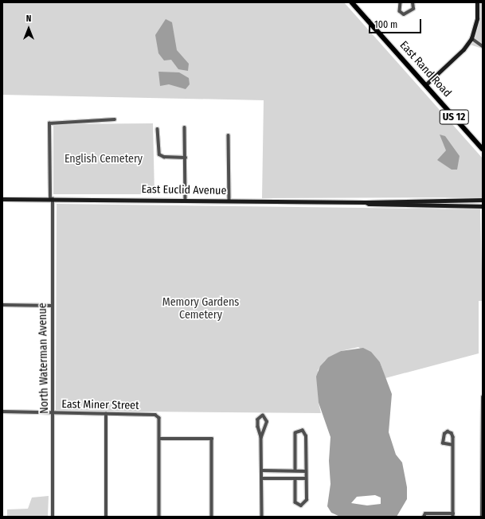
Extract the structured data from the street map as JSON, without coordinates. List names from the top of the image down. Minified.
{"streets":{"main road":["East Rand Road","US 12","East Euclid Avenue"],"street":["North Waterman Avenue","East Miner Street"]},"crossings":[["East Euclid Avenue","North Waterman Avenue"],["North Waterman Avenue","East Miner Street"]],"parks":["English Cemetery","Memory Gardens Cemetery"],"scale_bar":"100 m","north":"top"}
